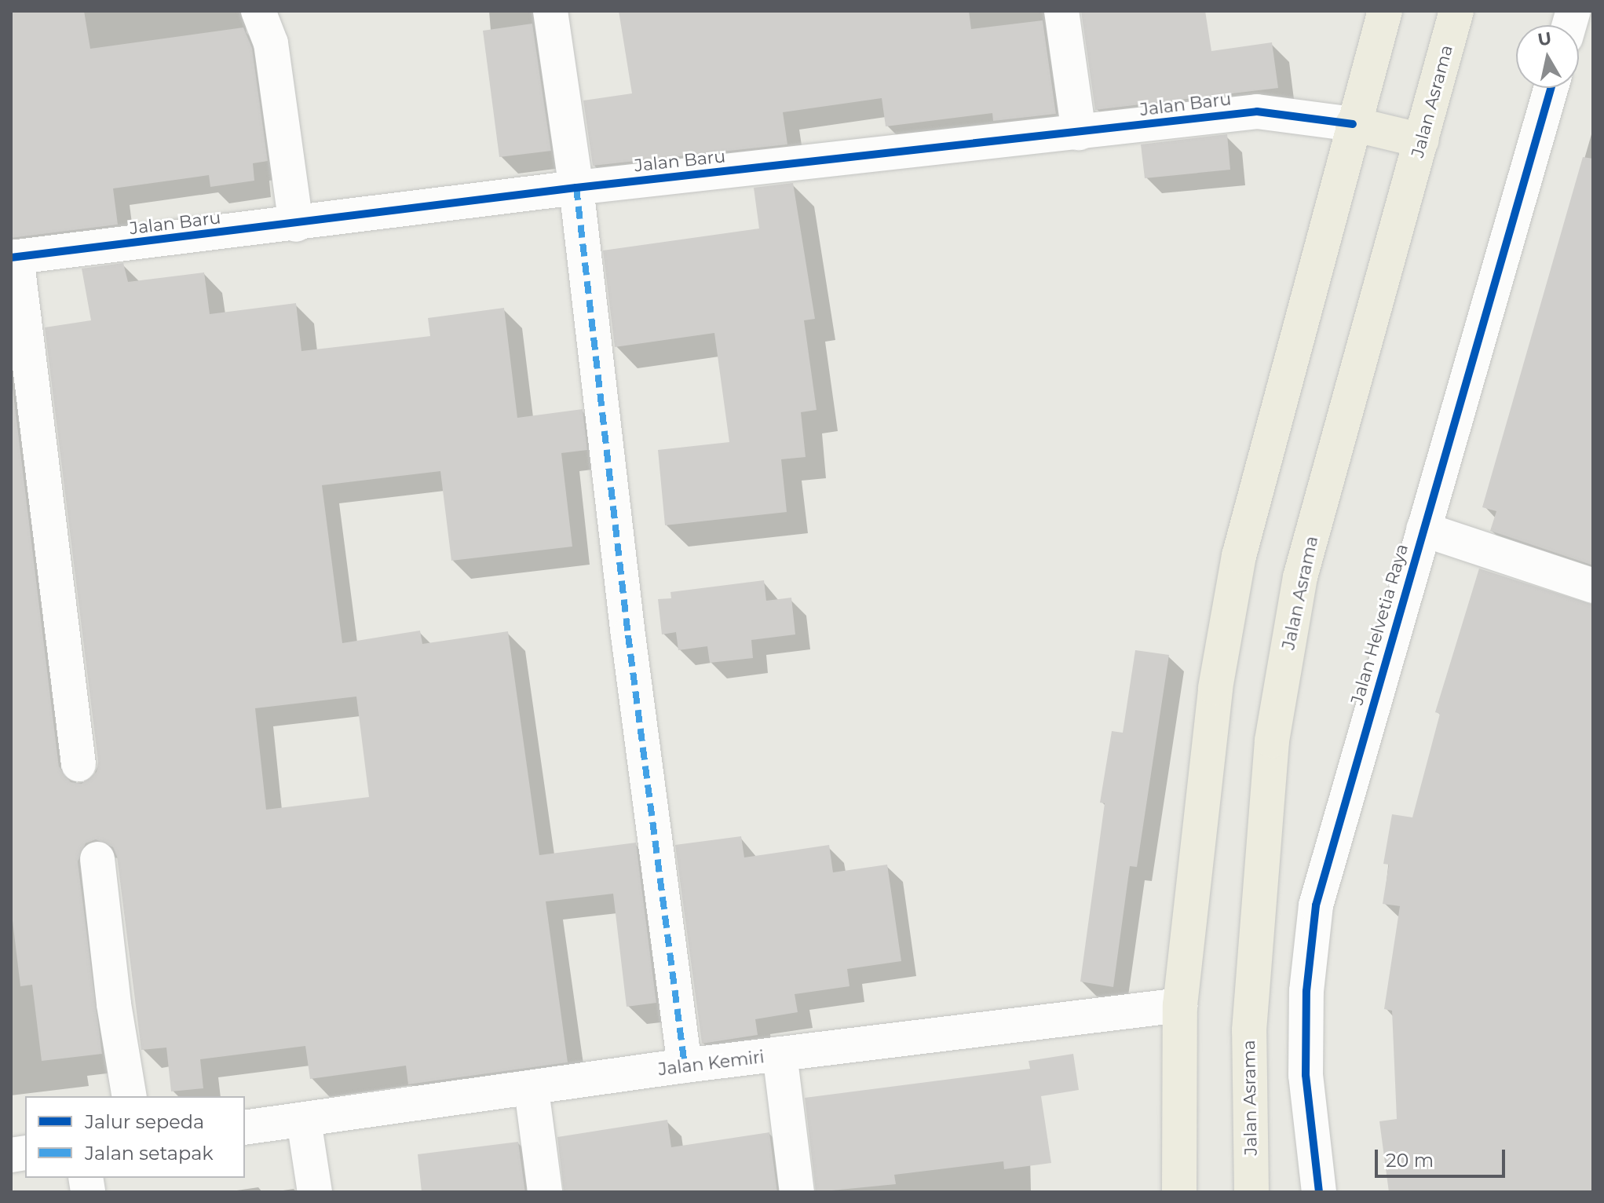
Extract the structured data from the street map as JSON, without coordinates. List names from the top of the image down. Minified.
{"streets":{"highway":["Jalan Asrama"],"street":["Jalan Baru","Jalan Helvetia Raya","Jalan Kemiri"]},"legend":["Jalur sepeda","Jalan setapak"],"scale_bar":"20 m","north":"top"}
